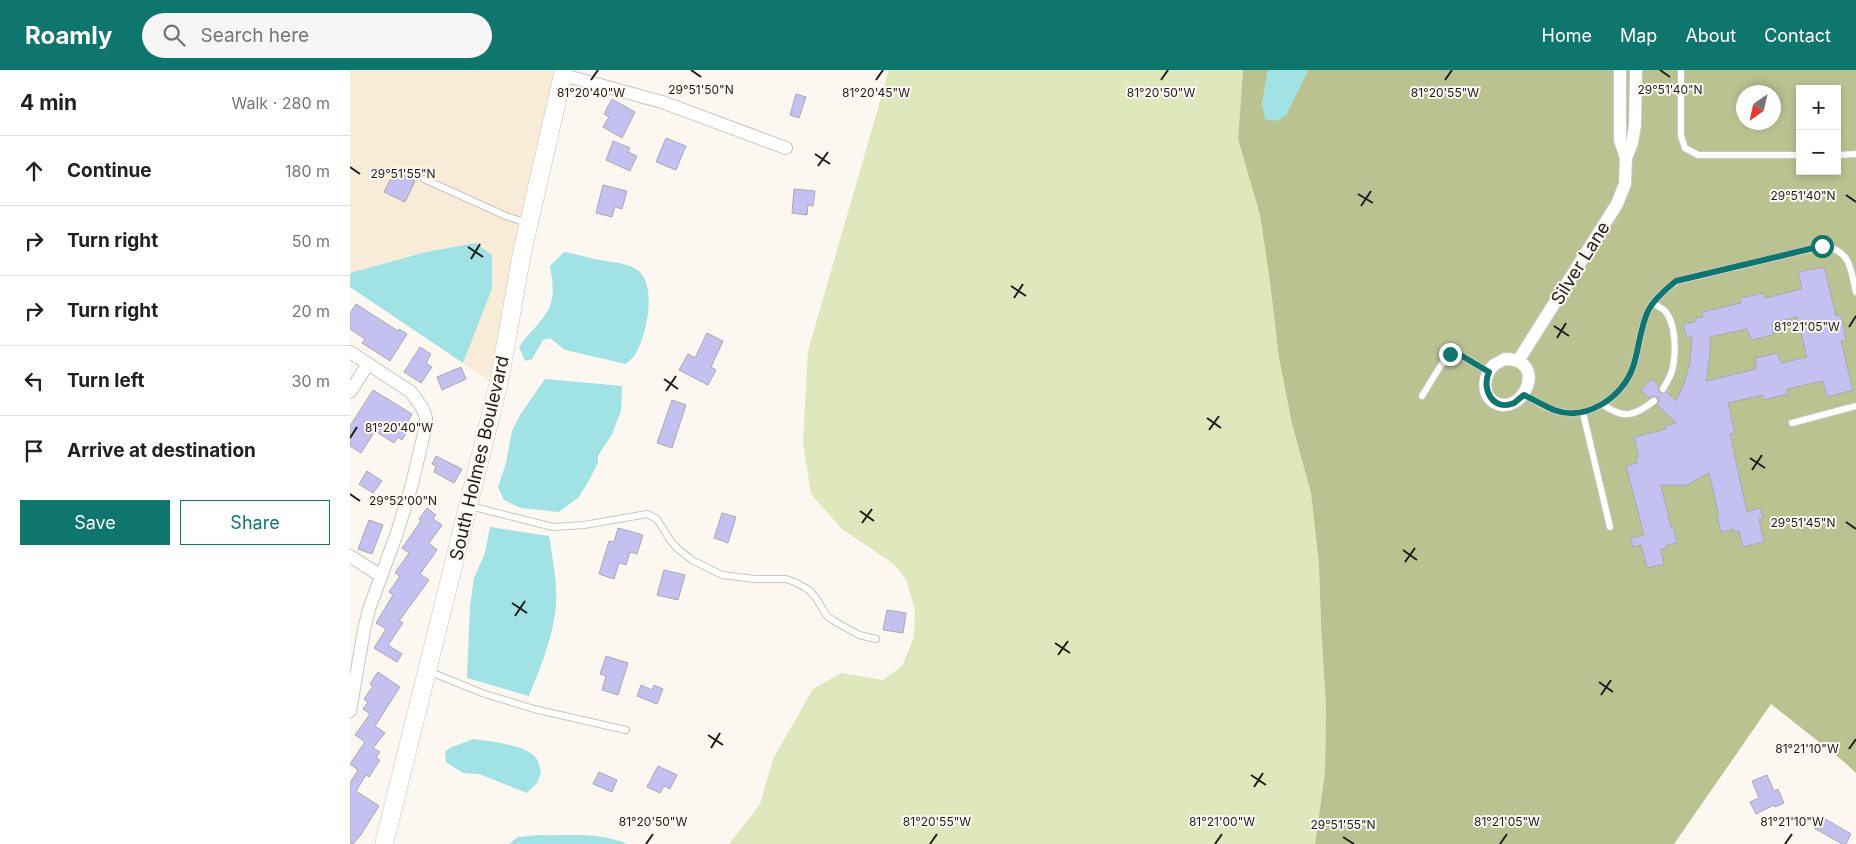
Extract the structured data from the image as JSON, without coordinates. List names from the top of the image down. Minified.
{"streets":{"main road":["South Holmes Boulevard"],"street":["Silver Lane"]},"north":"bottom left","page":{"header":"Roamly","search":"Search here","nav":["Home","Map","About","Contact"],"heading":["4 min","Walk · 280 m"],"map_buttons":["+","−"],"list":[["Continue","180 m"],["Turn right","50 m"],["Turn right","20 m"],["Turn left","30 m"],"Arrive at destination"],"buttons":["Save","Share"]},"coordinates":["29°51'50\"N","29°51'40\"N","81°20'40\"W","81°20'45\"W","81°20'50\"W","81°20'55\"W","29°51'55\"N","81°21'05\"W","29°52'00\"N","29°51'45\"N","81°21'10\"W","81°21'00\"W"]}
